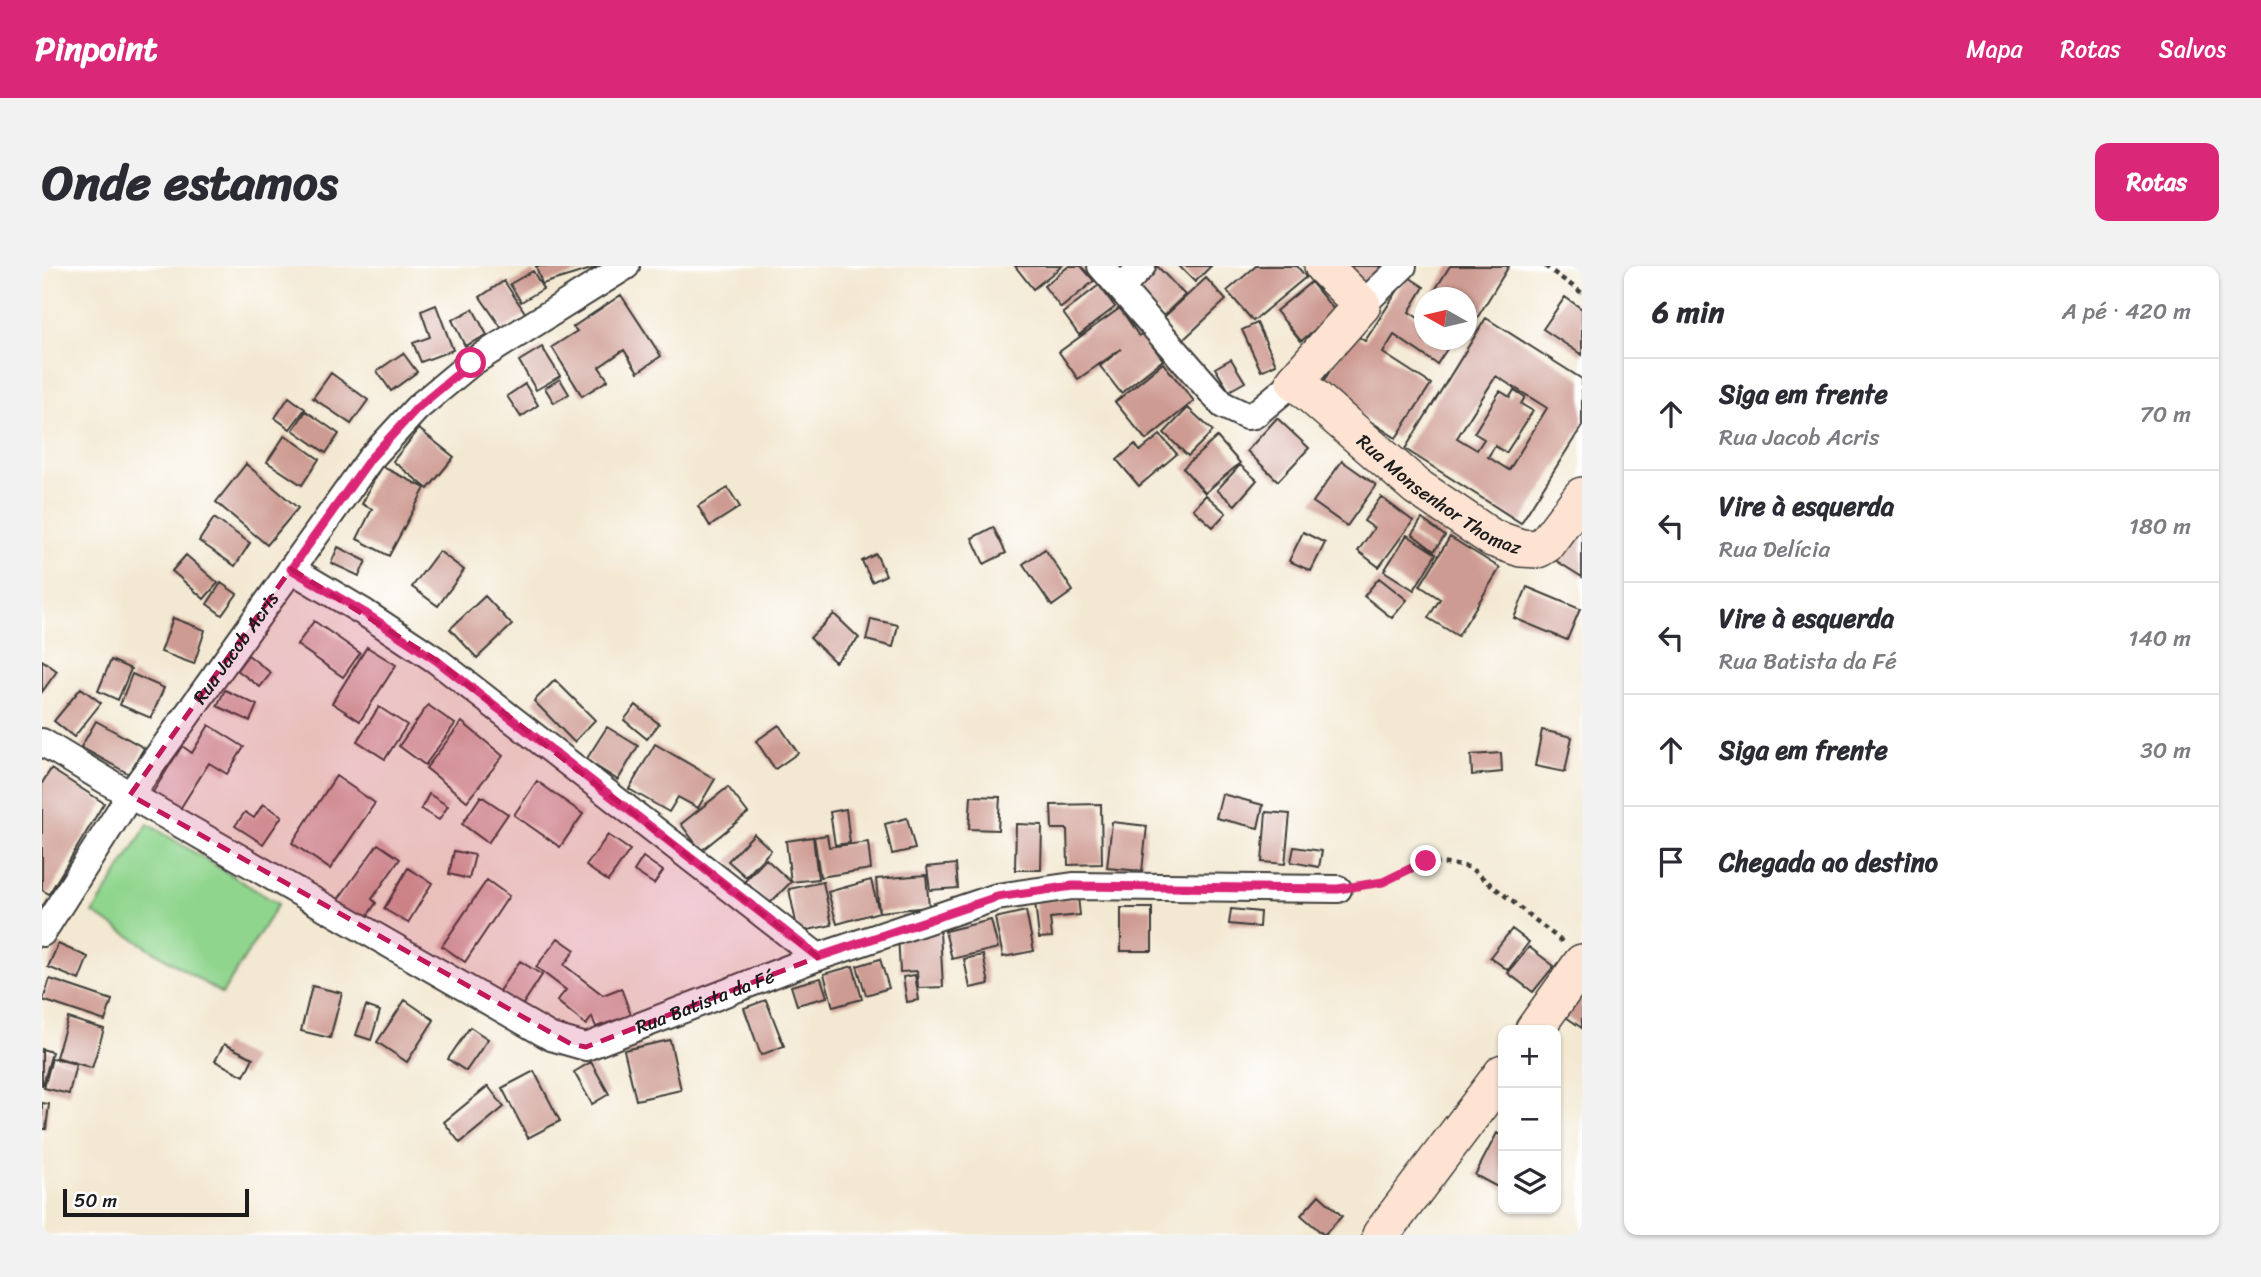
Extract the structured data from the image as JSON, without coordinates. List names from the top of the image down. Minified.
{"streets":{"street":["Rua Monsenhor Thomaz","Rua Jacob Acris","Rua Batista da Fé"]},"crossings":[["Rua Jacob Acris","Rua Batista da Fé"]],"scale_bar":"50 m","north":"left","page":{"header":"Pinpoint","nav":["Mapa","Rotas","Salvos"],"title":"Onde estamos","buttons":"Rotas","heading":["6 min","A pé · 420 m"],"list":[["Siga em frente","Rua Jacob Acris","70 m"],["Vire à esquerda","Rua Delícia","180 m"],["Vire à esquerda","Rua Batista da Fé","140 m"],["Siga em frente","30 m"],"Chegada ao destino"],"map_buttons":["+","−"],"scale":"50 m"}}
